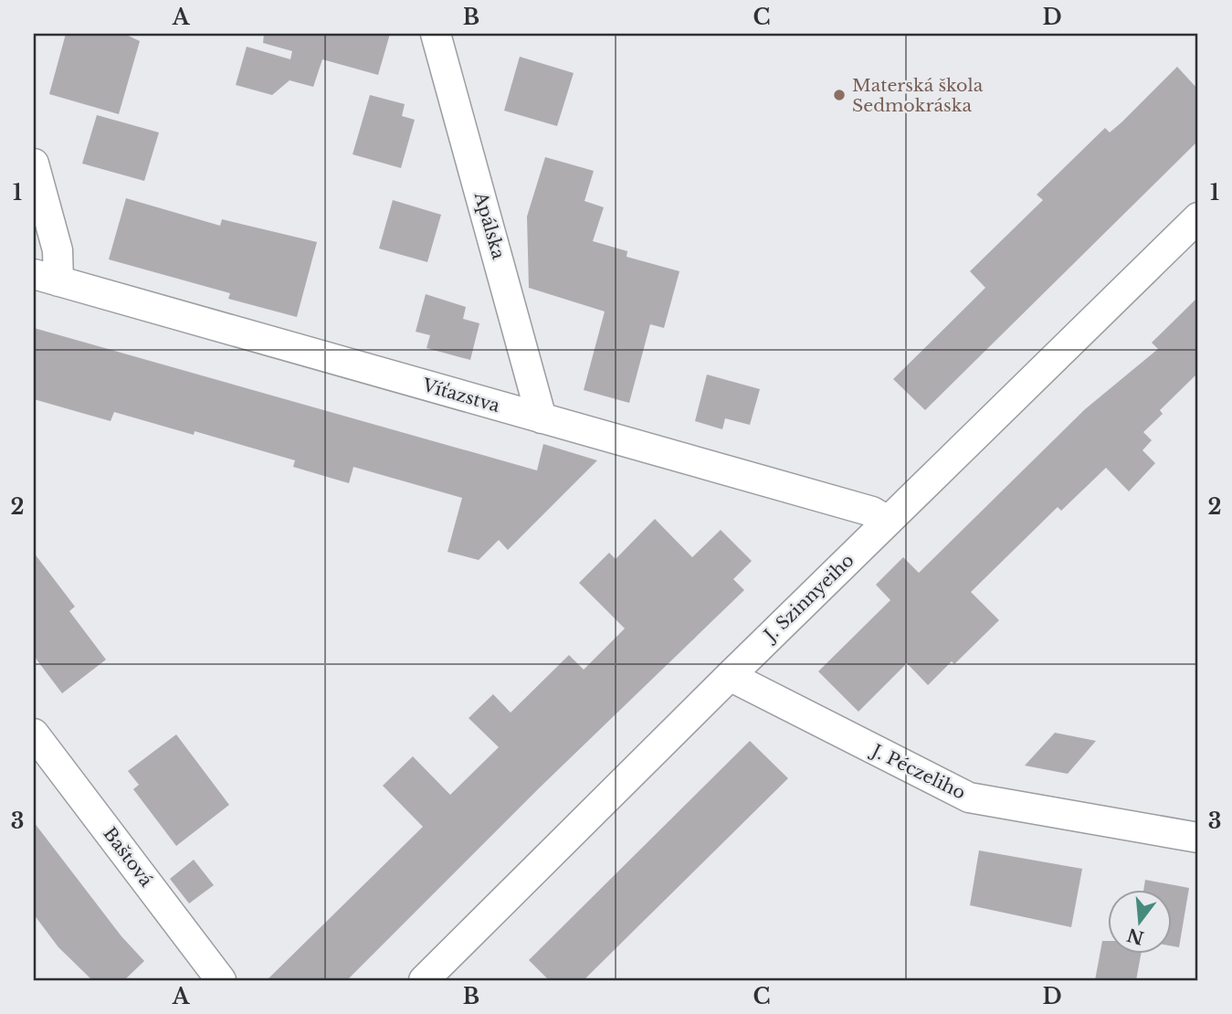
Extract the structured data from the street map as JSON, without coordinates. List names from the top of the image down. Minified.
{"streets":{"street":["Apálska","Víťazstva","J. Szinnyeiho","J. Péczeliho","Baštová"]},"crossings":[["Apálska","Víťazstva"],["Víťazstva","J. Szinnyeiho"],["J. Szinnyeiho","J. Péczeliho"]],"places":["Materská škola Sedmokráska"],"north":"bottom","grid":{"columns":["A","B","C","D"],"rows":["1","2","3"]}}
